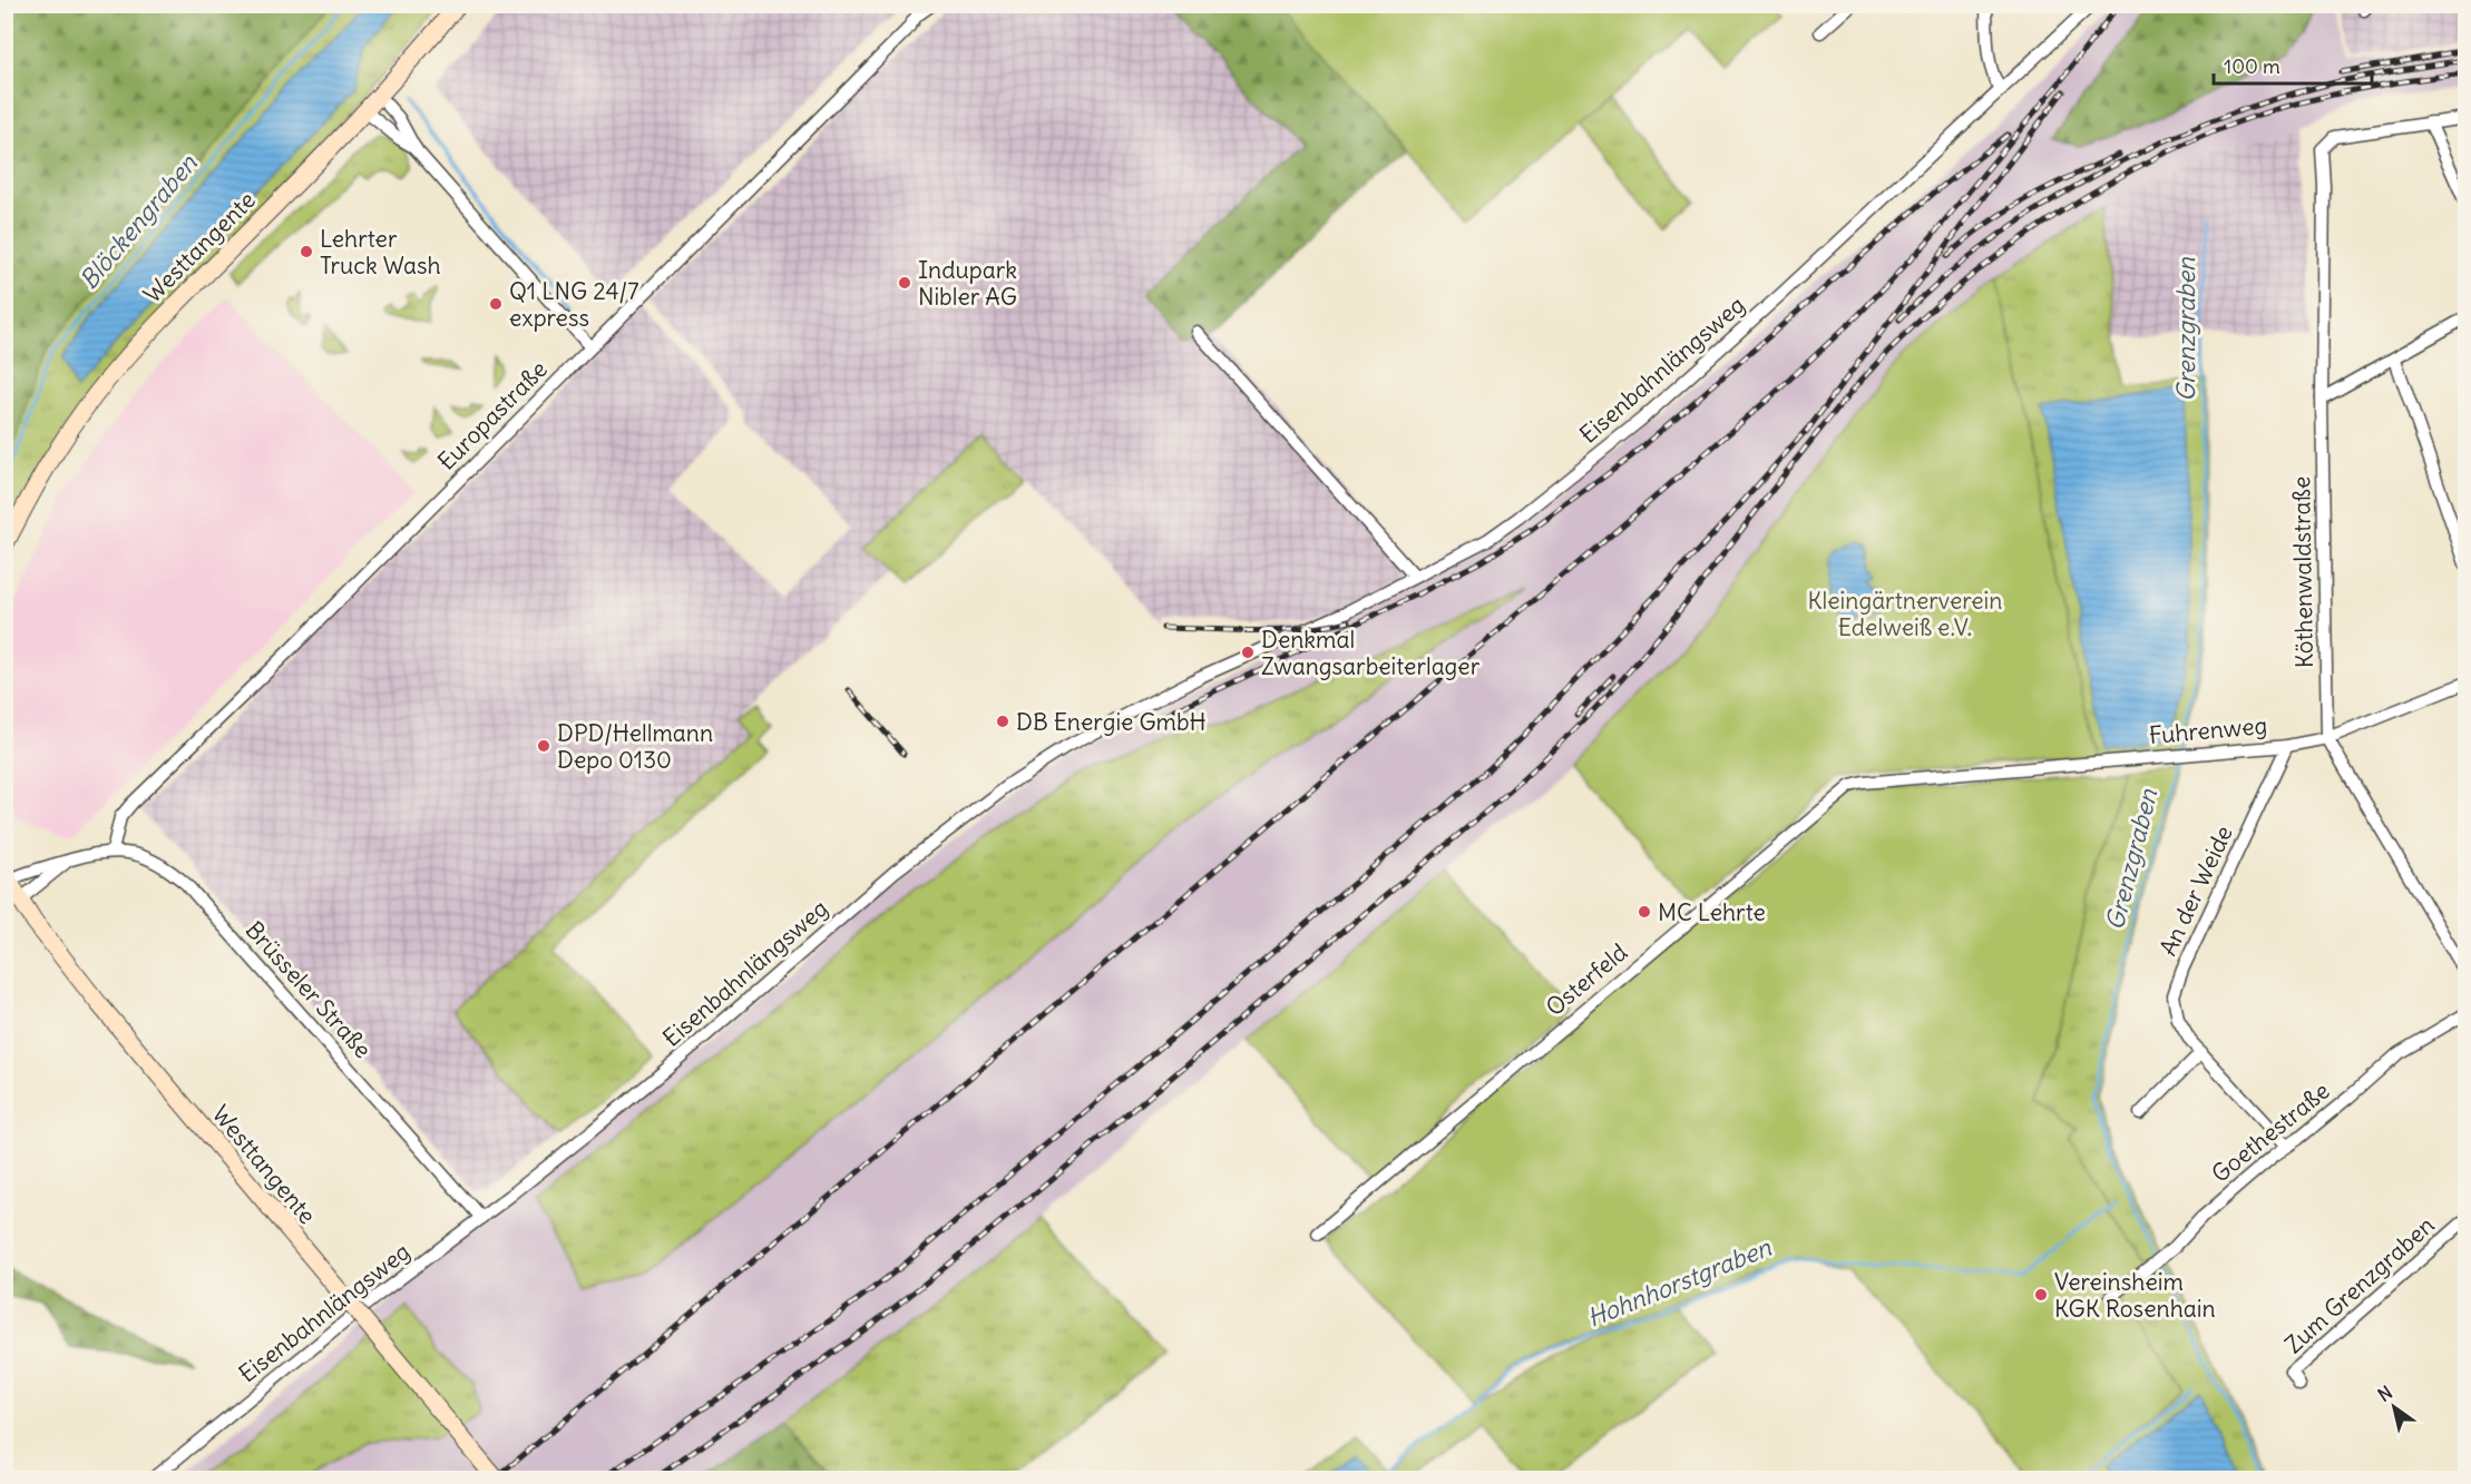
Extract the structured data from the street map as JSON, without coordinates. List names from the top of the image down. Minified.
{"streets":{"main road":["Westtangente"],"street":["Eisenbahnlängsweg","Europastraße","Köthenwaldstraße","Fuhrenweg","An der Weide","Osterfeld","Brüsseler Straße","Goethestraße","Zum Grenzgraben"]},"crossings":[["Westtangente","Brüsseler Straße"],["Eisenbahnlängsweg","Brüsseler Straße"],["Europastraße","Brüsseler Straße"],["Köthenwaldstraße","Fuhrenweg"],["Fuhrenweg","An der Weide"],["Fuhrenweg","Osterfeld"],["An der Weide","Goethestraße"]],"water":["Blöckengraben","Grenzgraben","Hohnhorstgraben"],"parks":["Kleingärtnerverein Edelweiß e.V."],"places":["Lehrter Truck Wash","Indupark Nibler AG","Q1 LNG 24/7 express","Denkmal Zwangsarbeiterlager","DB Energie GmbH","DPD/Hellmann Depo 0130","MC Lehrte","Vereinsheim KGK Rosenhain"],"scale_bar":"100 m","north":"top left"}
